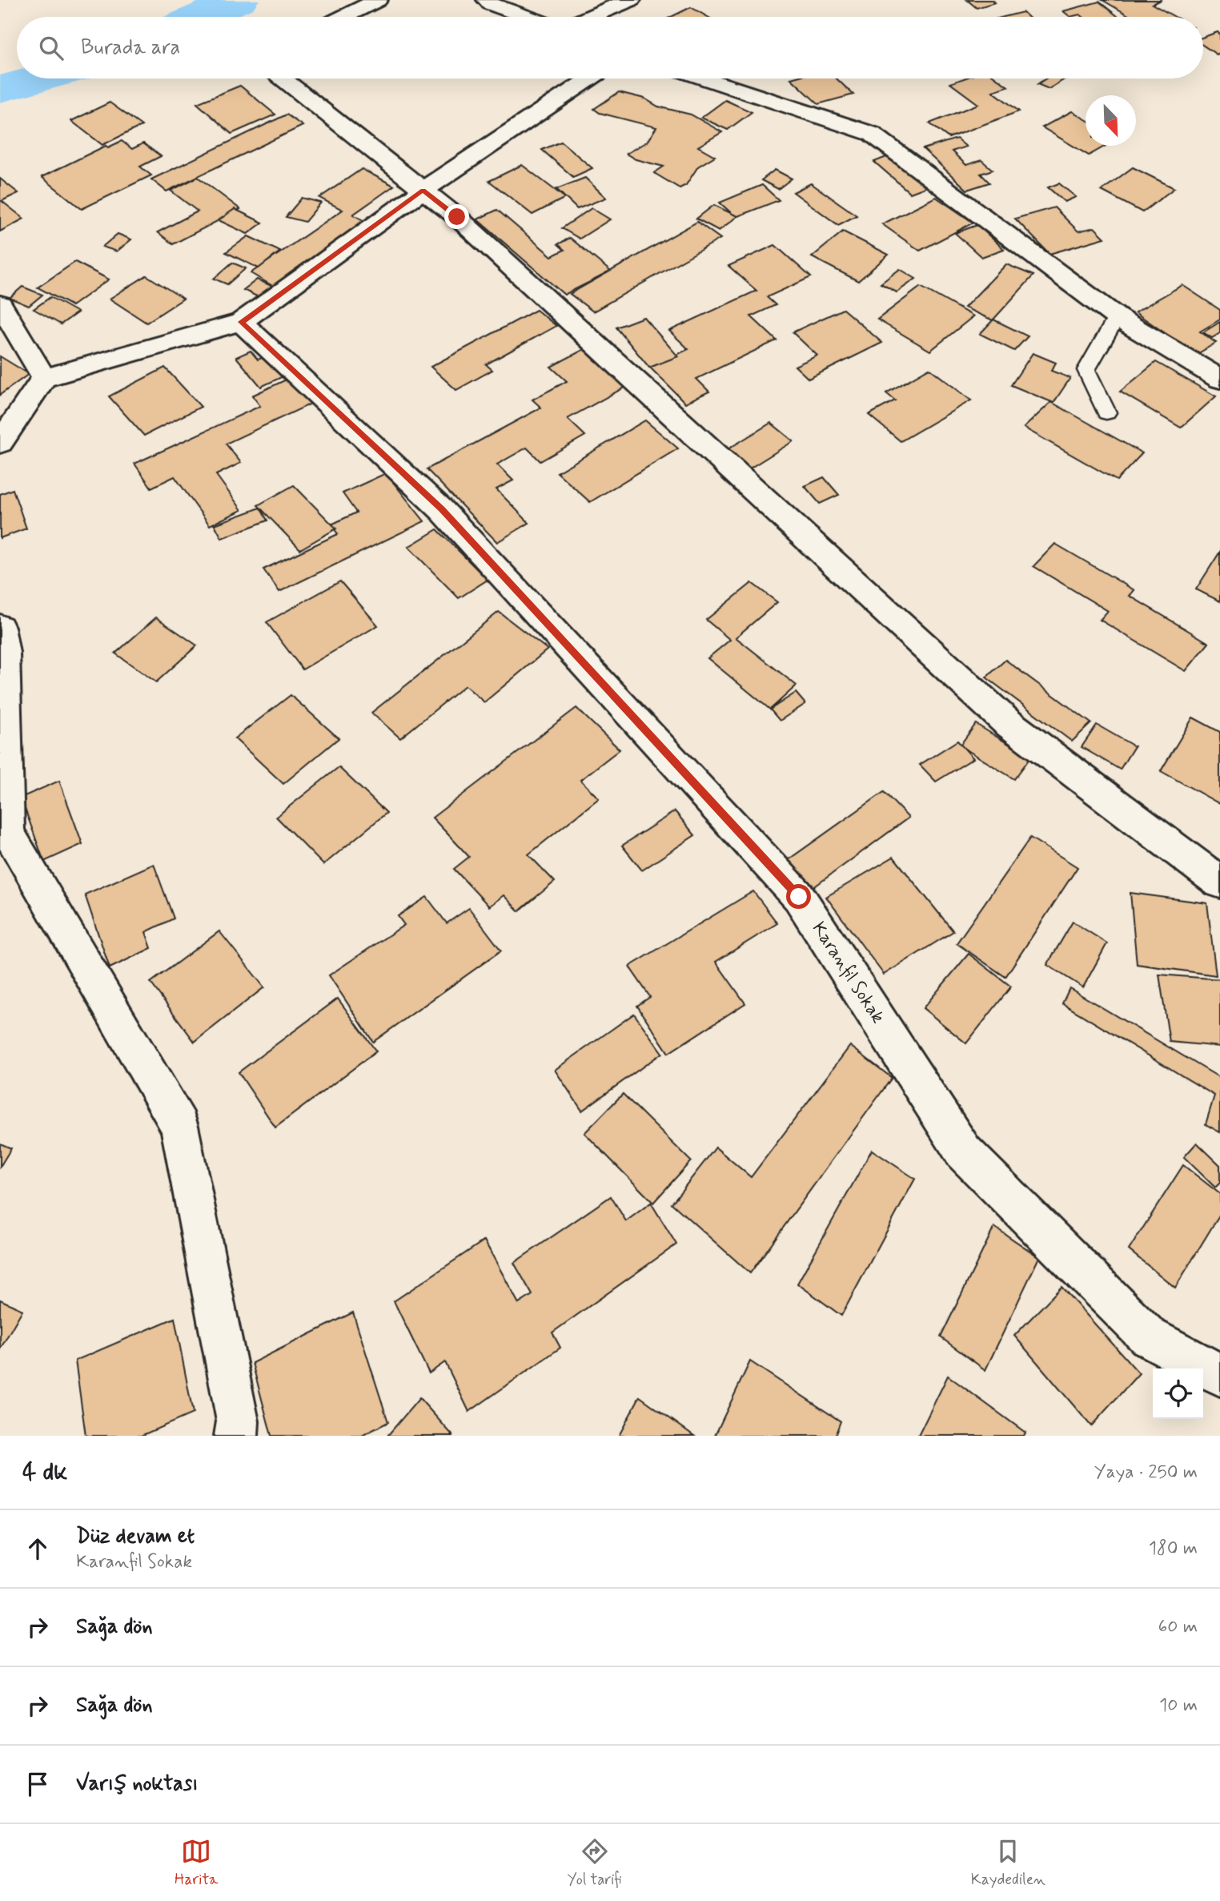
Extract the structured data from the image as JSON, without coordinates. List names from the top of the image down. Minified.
{"streets":{"street":["Karanfil Sokak"]},"north":"bottom right","page":{"search":"Burada ara","heading":["4 dk","Yaya · 250 m"],"list":[["Düz devam et","Karanfil Sokak","180 m"],["Sağa dön","60 m"],["Sağa dön","10 m"],"Varış noktası"],"nav":["Harita","Yol tarifi","Kaydedilen"]}}
